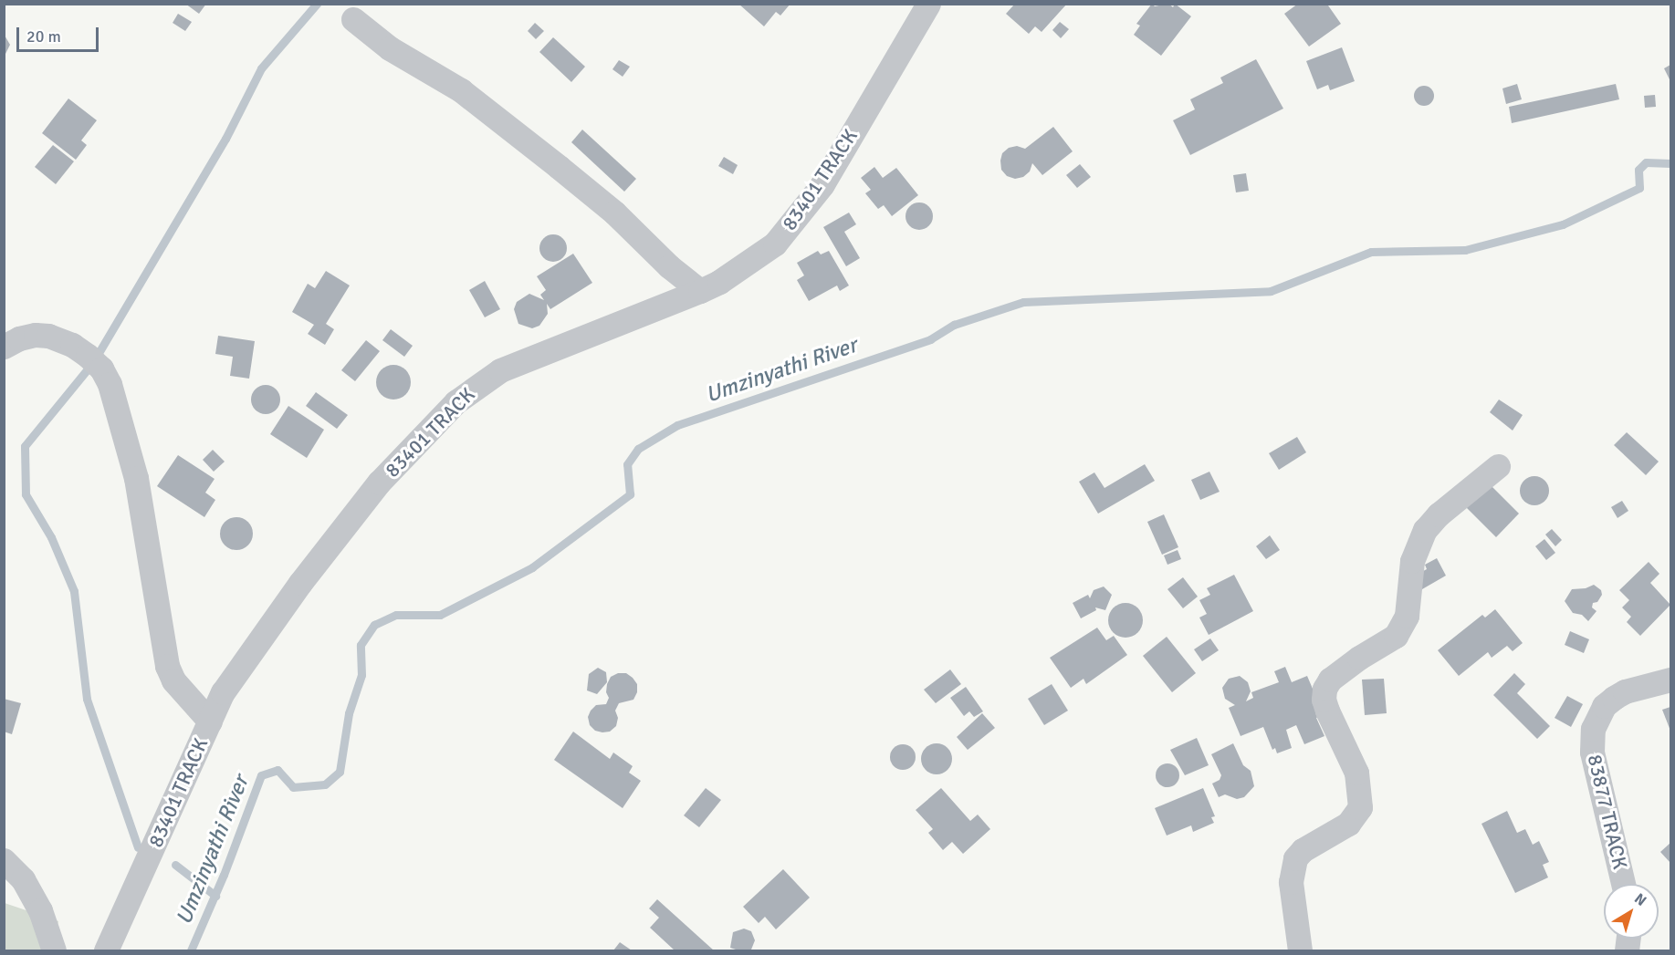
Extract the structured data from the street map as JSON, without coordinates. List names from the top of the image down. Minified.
{"streets":{"street":["83401 TRACK","83877 TRACK"]},"water":["Umzinyathi River"],"scale_bar":"20 m","north":"top right"}
